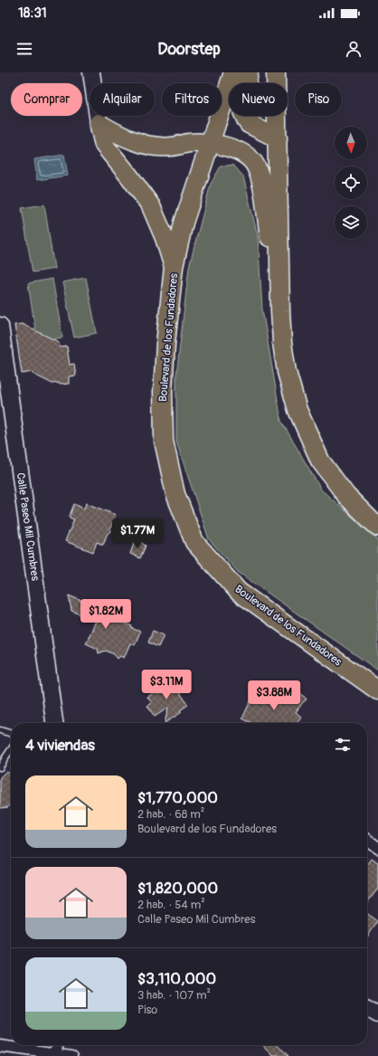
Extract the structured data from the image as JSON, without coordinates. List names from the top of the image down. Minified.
{"streets":{"main road":["Boulevard de los Fundadores"],"street":["Calle Paseo Mil Cumbres"]},"north":"bottom","page":{"status":"18:31","header":"Doorstep","chip":["Comprar","Alquilar","Filtros","Nuevo","Piso"],"price":["$1.77M","$1.82M","$3.11M","$3.88M"],"heading":"4 viviendas","list":[{"name":"$1,770,000","note":"2 hab. · 68 m² · Boulevard de los Fundadores"},{"name":"$1,820,000","note":"2 hab. · 54 m² · Calle Paseo Mil Cumbres"},{"name":"$3,110,000","note":"3 hab. · 107 m² · Piso"}]}}
